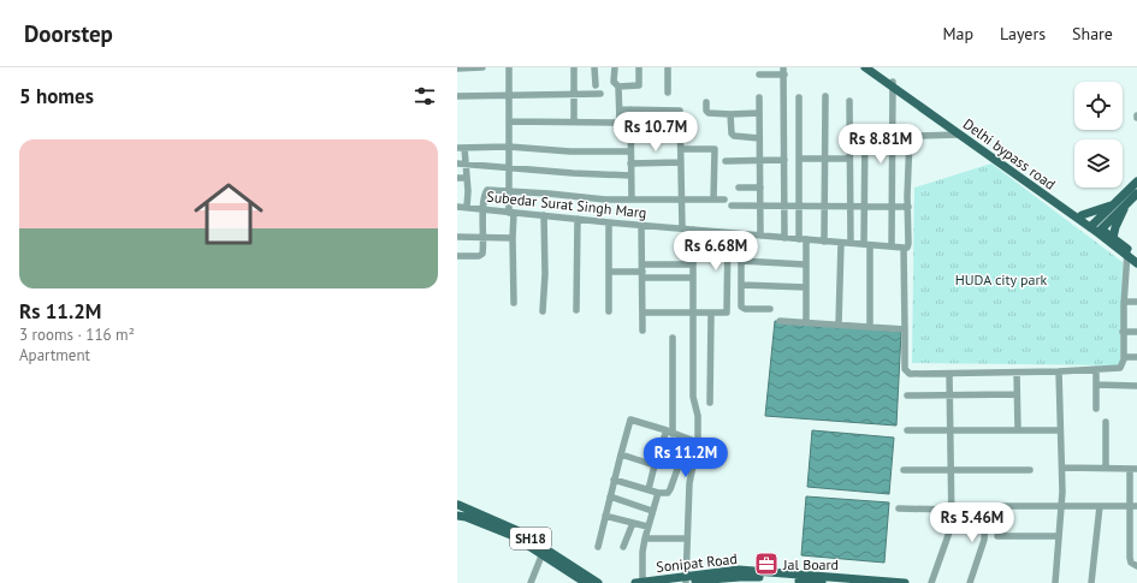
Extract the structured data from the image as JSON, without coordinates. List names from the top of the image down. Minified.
{"streets":{"main road":["Delhi bypass road","SH18","Sonipat Road"],"street":["Subedar Surat Singh Marg"]},"parks":["HUDA city park"],"places":{"office":["Jal Board"]},"page":{"header":"Doorstep","nav":["Map","Layers","Share"],"heading":"5 homes","price":["Rs 10.7M","Rs 8.81M","Rs 6.68M","Rs 11.2M","Rs 5.46M"],"list":[{"name":"Rs 11.2M","note":"3 rooms · 116 m² · Apartment"}]}}
